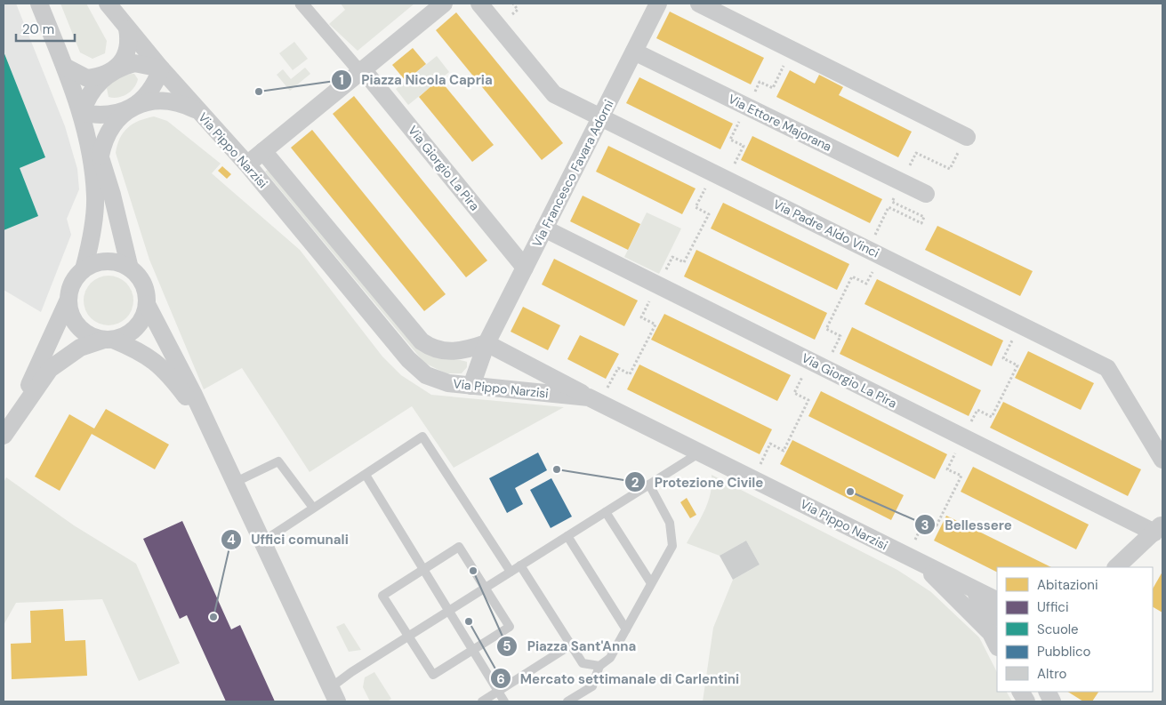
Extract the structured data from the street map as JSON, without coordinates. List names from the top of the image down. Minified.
{"streets":{"street":["Via Ettore Majorana","Via Pippo Narzisi","Via Giorgio La Pira","Via Francesco Favara Adorni","Via Padre Aldo Vinci"]},"crossings":[["Via Ettore Majorana","Via Francesco Favara Adorni"],["Via Pippo Narzisi","Via Francesco Favara Adorni"],["Via Giorgio La Pira","Via Francesco Favara Adorni"],["Via Francesco Favara Adorni","Via Padre Aldo Vinci"]],"places":["Piazza Nicola Capria","Protezione Civile","Bellessere","Piazza Sant'Anna","Uffici comunali","Mercato settimanale di Carlentini"],"legend":["Abitazioni","Uffici","Scuole","Pubblico","Altro"],"scale_bar":"20 m"}
